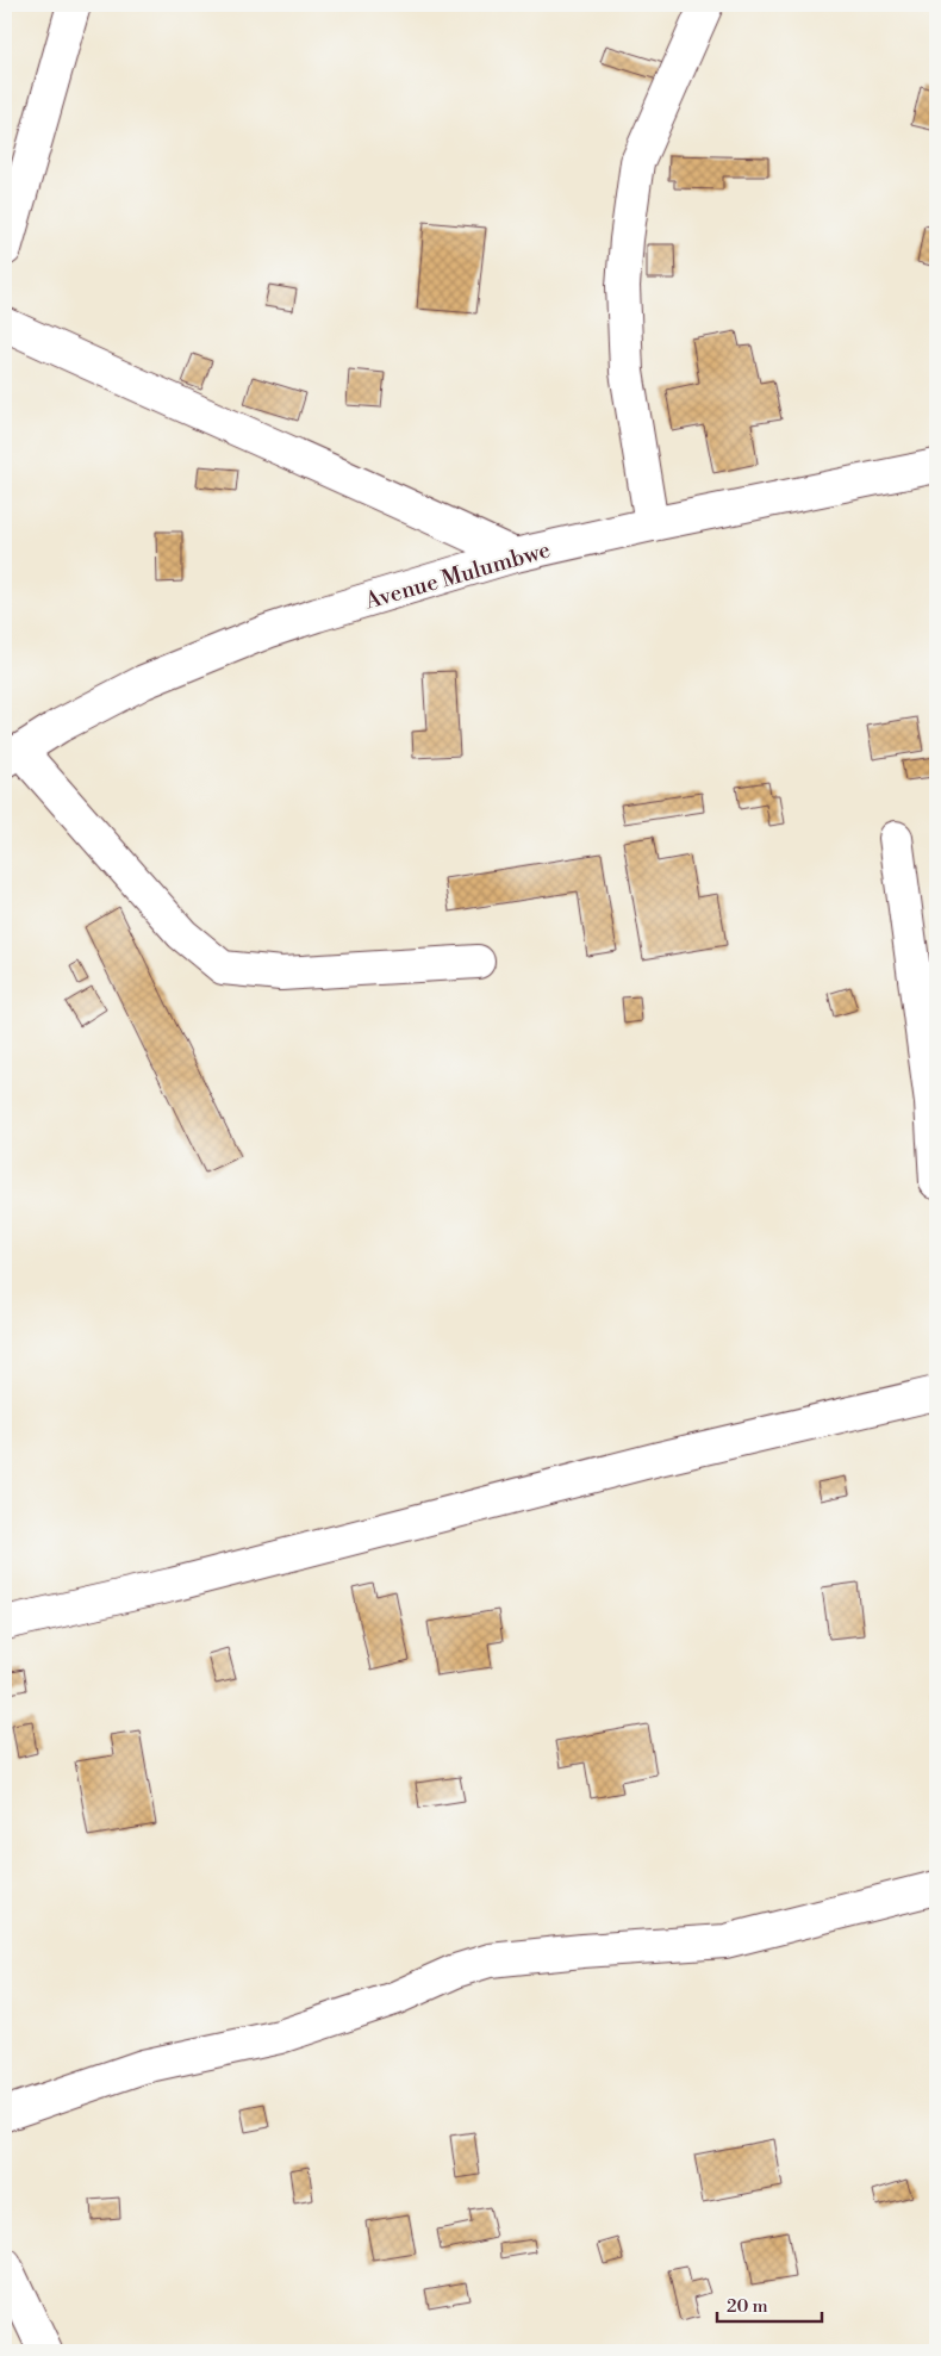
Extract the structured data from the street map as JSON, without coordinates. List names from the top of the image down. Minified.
{"streets":{"street":["Avenue Mulumbwe"]},"scale_bar":"20 m"}
